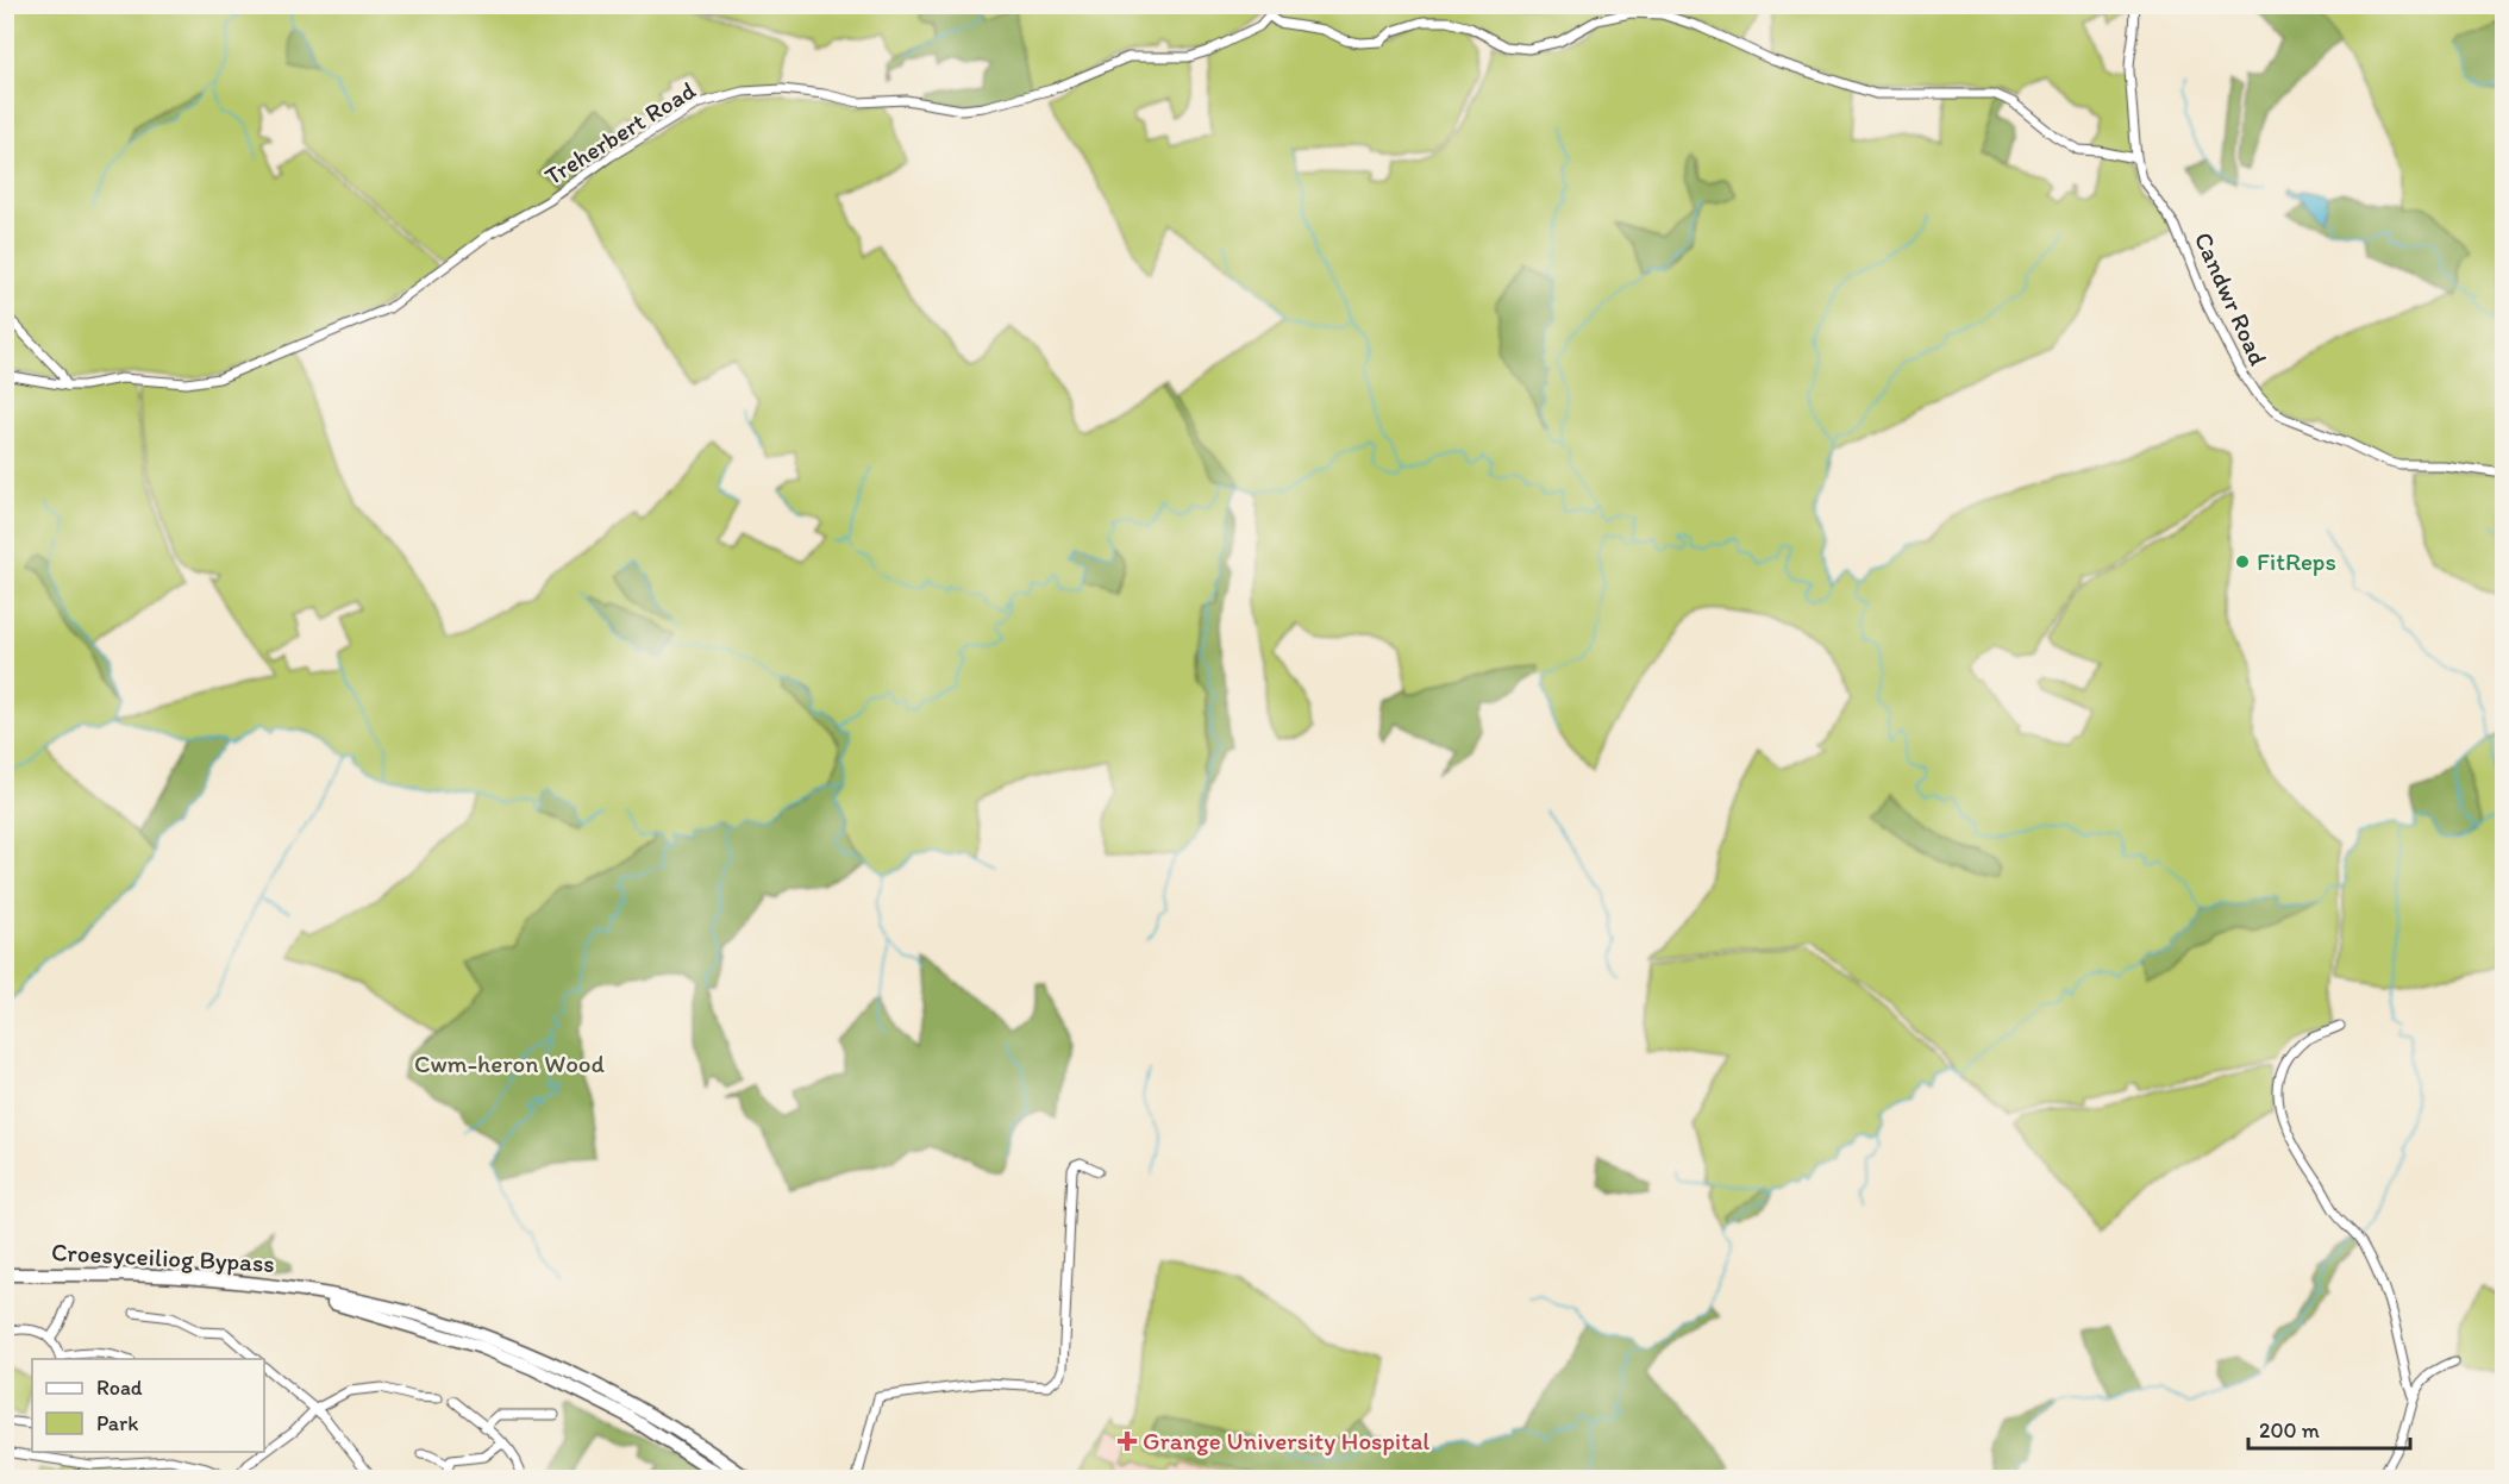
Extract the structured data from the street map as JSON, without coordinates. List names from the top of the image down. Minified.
{"streets":{"highway":["Croesyceiliog Bypass"],"street":["Treherbert Road","Candwr Road"]},"parks":["Cwm-heron Wood"],"places":{"other":["FitReps"],"health":["Grange University Hospital"]},"legend":["Road","Park"],"scale_bar":"200 m"}
